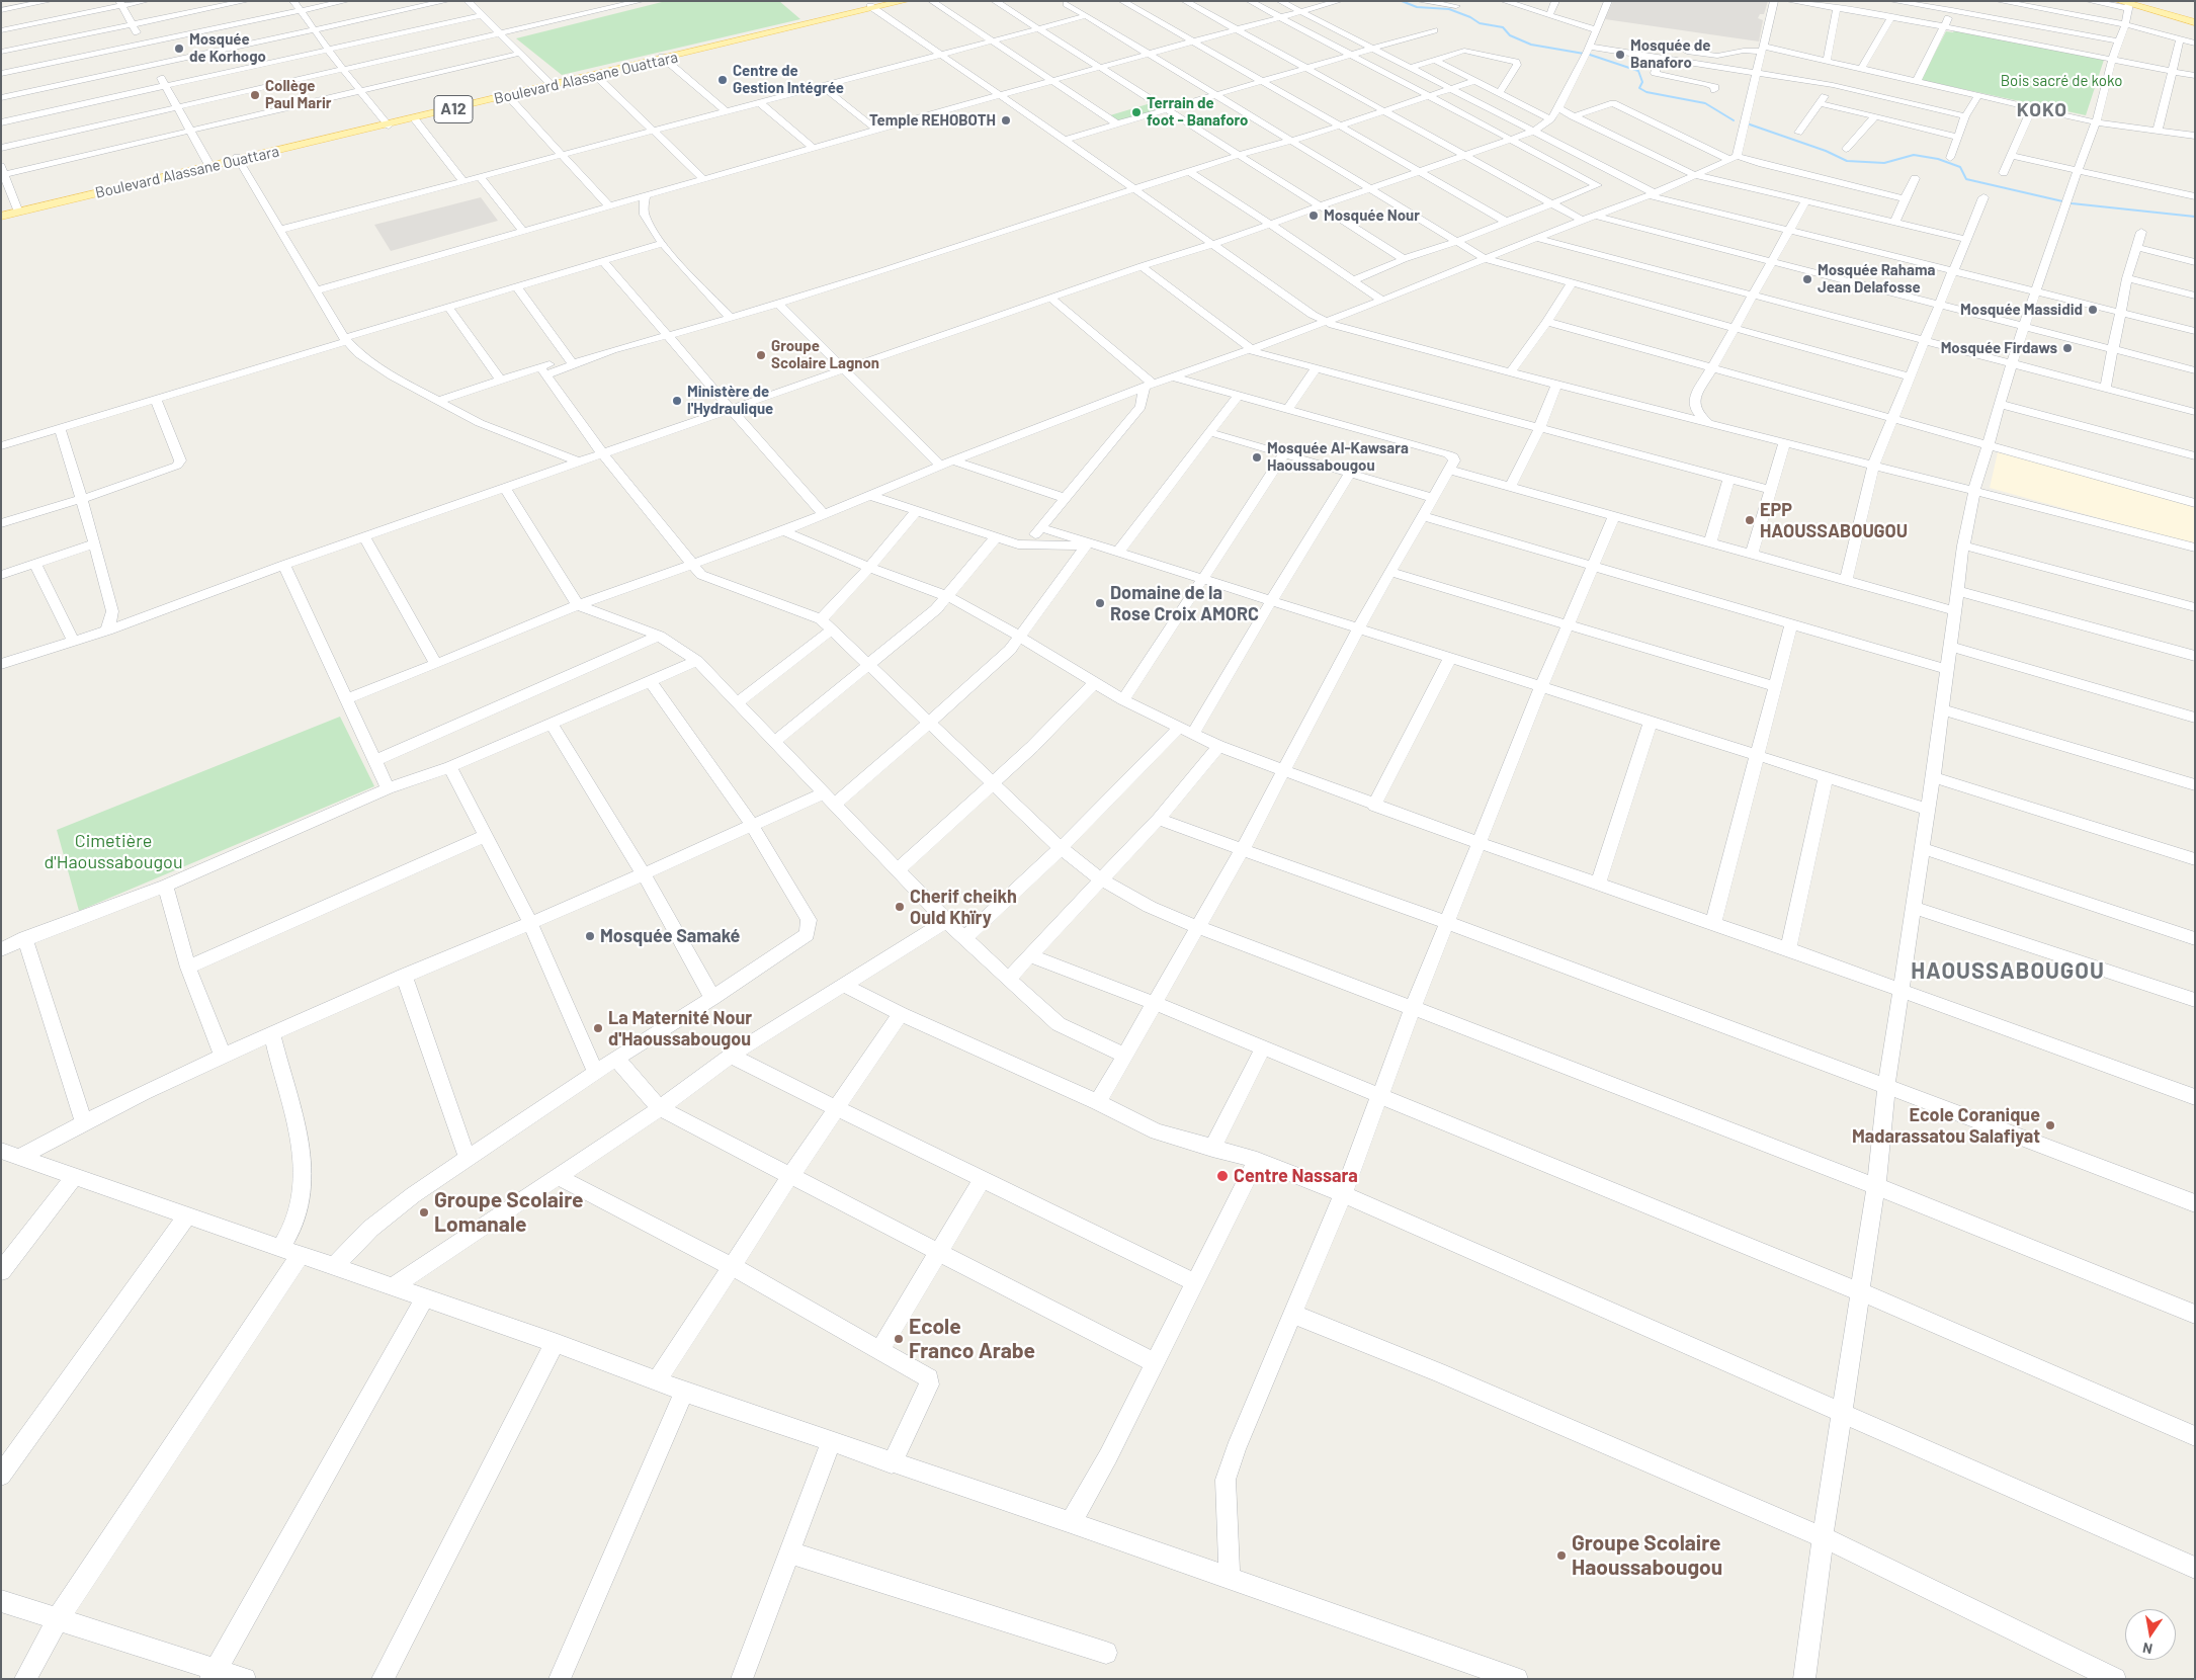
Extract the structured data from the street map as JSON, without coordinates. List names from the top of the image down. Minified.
{"streets":{"main road":["Boulevard Alassane Ouattara","A12"]},"districts":["KOKO","HAOUSSABOUGOU"],"parks":["Bois sacré de koko","Cimetière d'Haoussabougou"],"places":["Mosquée de Korhogo","Mosquée de Banaforo","Centre de Gestion Intégrée","Collège Paul Marir","Terrain de foot - Banaforo","Temple REHOBOTH","Mosquée Nour","Mosquée Rahama Jean Delafosse","Mosquée Massidid","Mosquée Firdaws","Groupe Scolaire Lagnon","Ministère de l'Hydraulique","Mosquée Al-Kawsara Haoussabougou","EPP HAOUSSABOUGOU","Domaine de la Rose Croix AMORC","Cherif cheikh Ould Khïry","Mosquée Samaké","La Maternité Nour d'Haoussabougou","Ecole Coranique Madarassatou Salafiyat","Centre Nassara","Groupe Scolaire Lomanale","Ecole Franco Arabe","Groupe Scolaire Haoussabougou"],"north":"bottom"}
